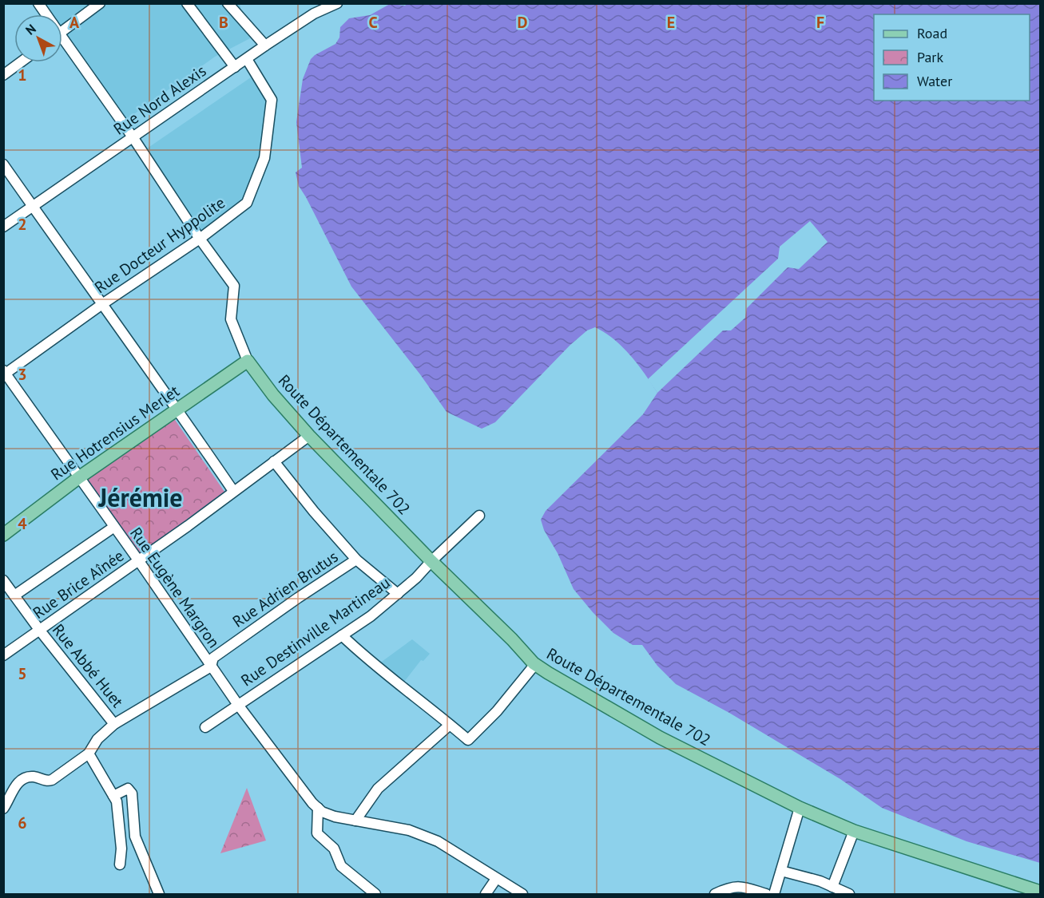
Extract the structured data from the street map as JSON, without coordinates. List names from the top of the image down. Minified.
{"streets":{"main road":["Rue Hotrensius Merlet","Route Départementale 702"],"street":["Rue Nord Alexis","Rue Docteur Hyppolite","Rue Brice Aînée","Rue Eugène Margron","Rue Adrien Brutus","Rue Destinville Martineau","Rue Abbé Huet"]},"crossings":[["Rue Nord Alexis","Rue Docteur Hyppolite"],["Rue Docteur Hyppolite","Rue Eugène Margron"],["Rue Hotrensius Merlet","Route Départementale 702"],["Rue Hotrensius Merlet","Rue Eugène Margron"],["Route Départementale 702","Rue Brice Aînée"],["Route Départementale 702","Rue Destinville Martineau"],["Rue Brice Aînée","Rue Eugène Margron"],["Rue Brice Aînée","Rue Abbé Huet"],["Rue Eugène Margron","Rue Adrien Brutus"],["Rue Eugène Margron","Rue Destinville Martineau"],["Rue Adrien Brutus","Rue Abbé Huet"]],"districts":["Jérémie"],"legend":["Road","Park","Water"],"north":"top left","grid":{"columns":["A","B","C","D","E","F"],"rows":["1","2","3","4","5","6"]}}
